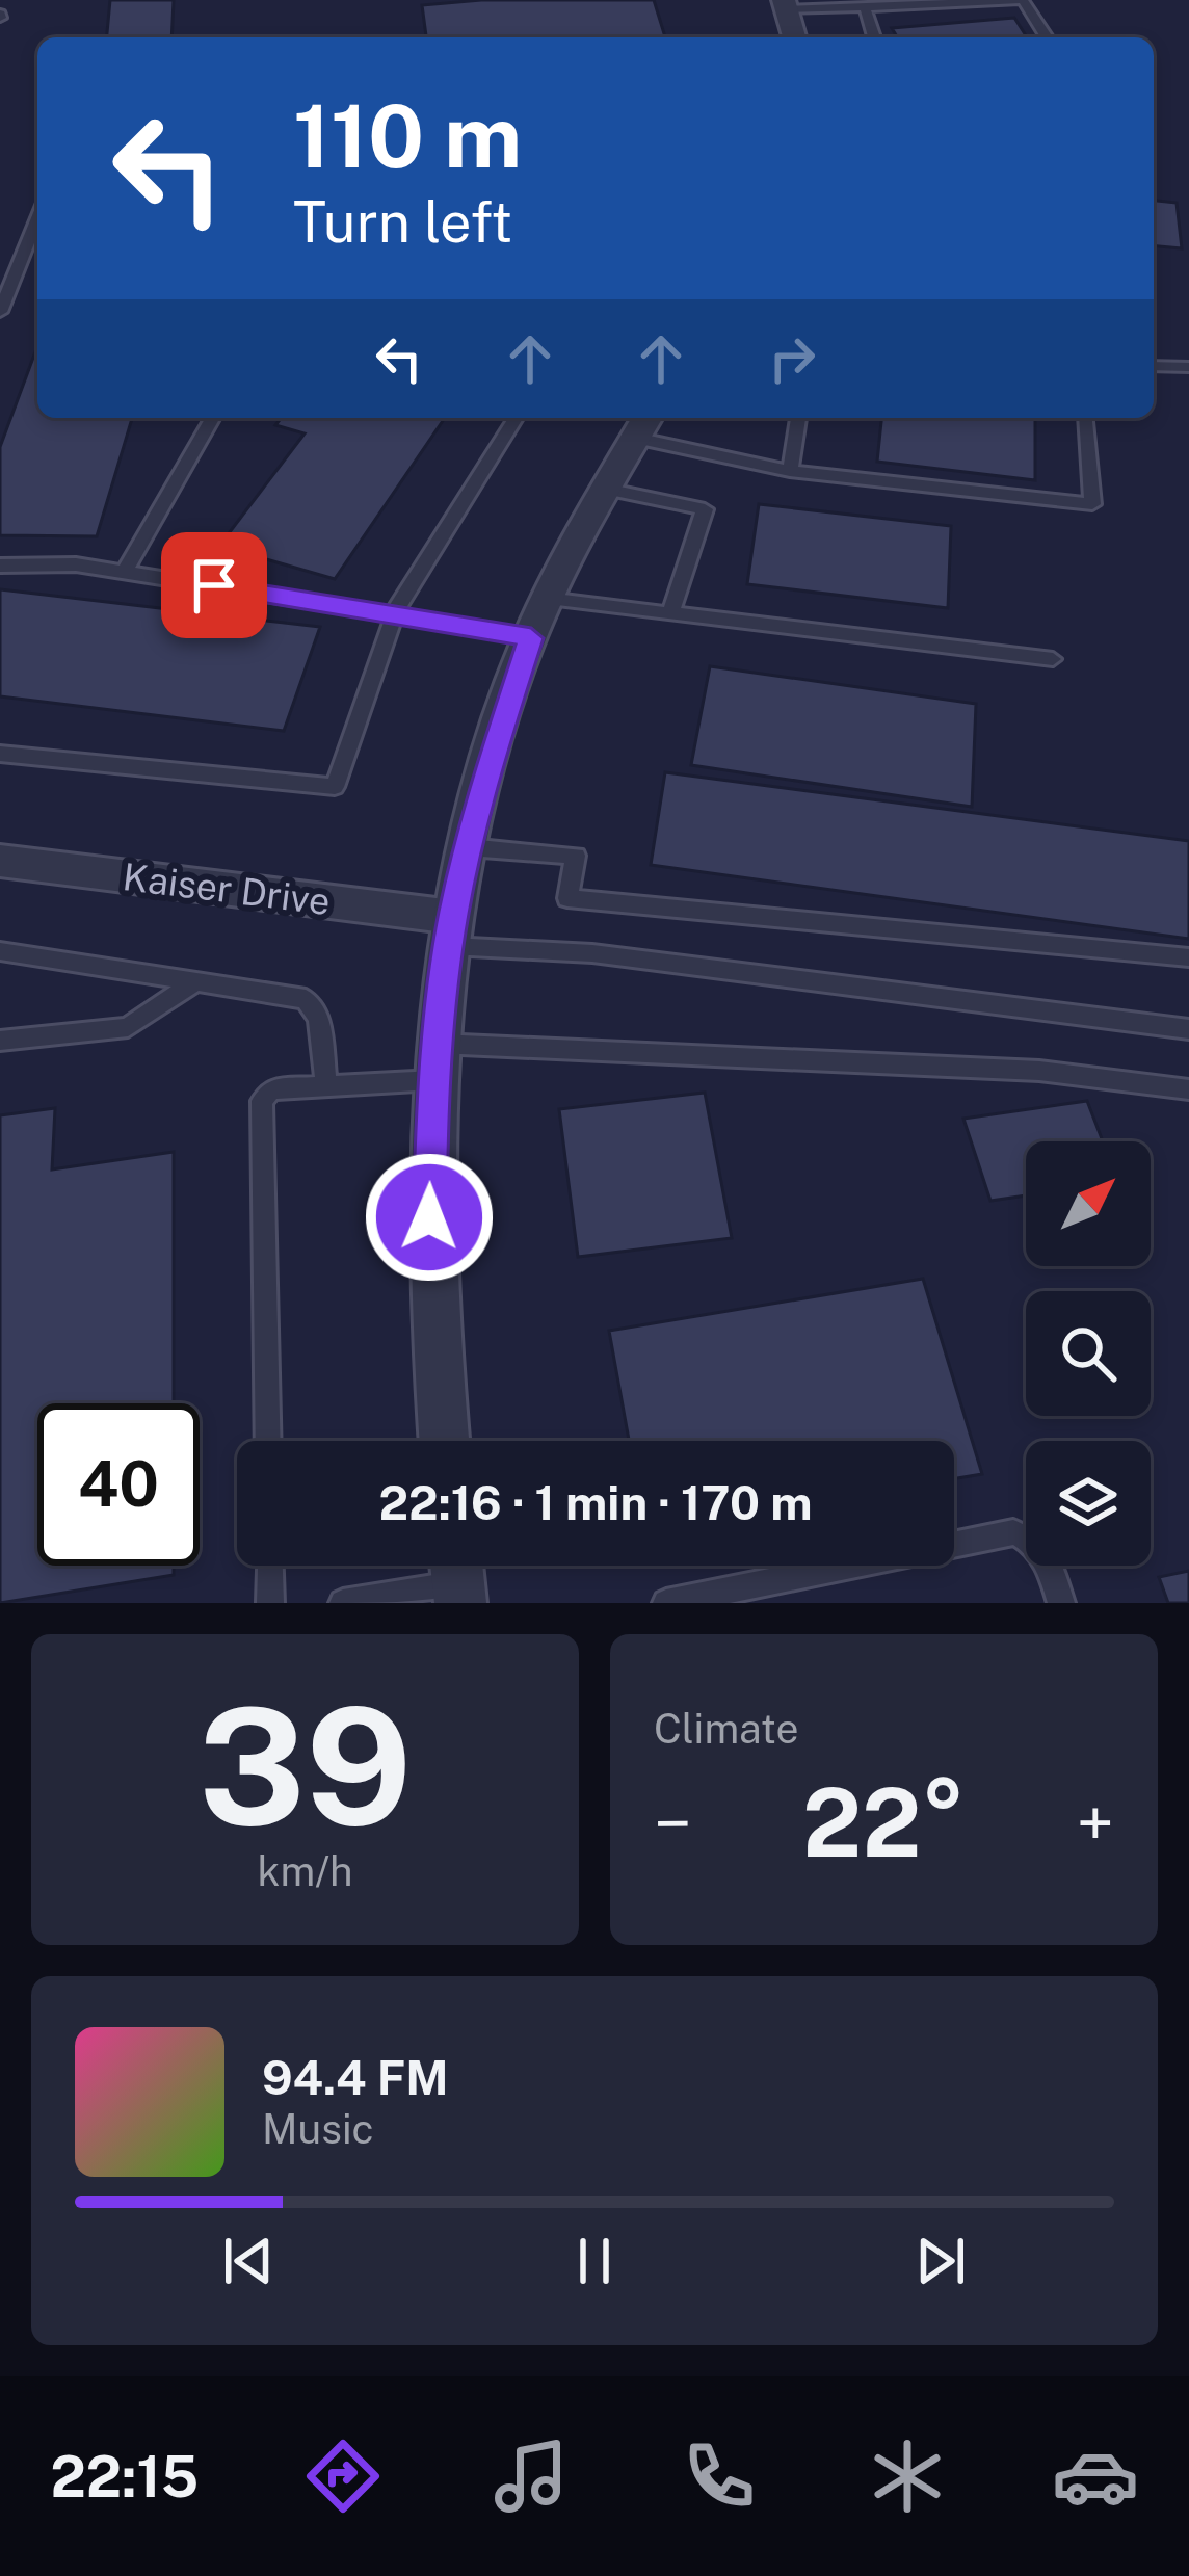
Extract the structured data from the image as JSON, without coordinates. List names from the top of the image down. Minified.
{"streets":{"street":["Kaiser Drive"]},"north":"top right","page":{"turn":["110 m","Turn left"],"limit":"40","trip":"22:16 · 1 min · 170 m","tile":[["39","km/h"],"Climate"],"heat":["−","22°","+"],"song":["94.4 FM","Music"],"tabs":"22:15"}}
